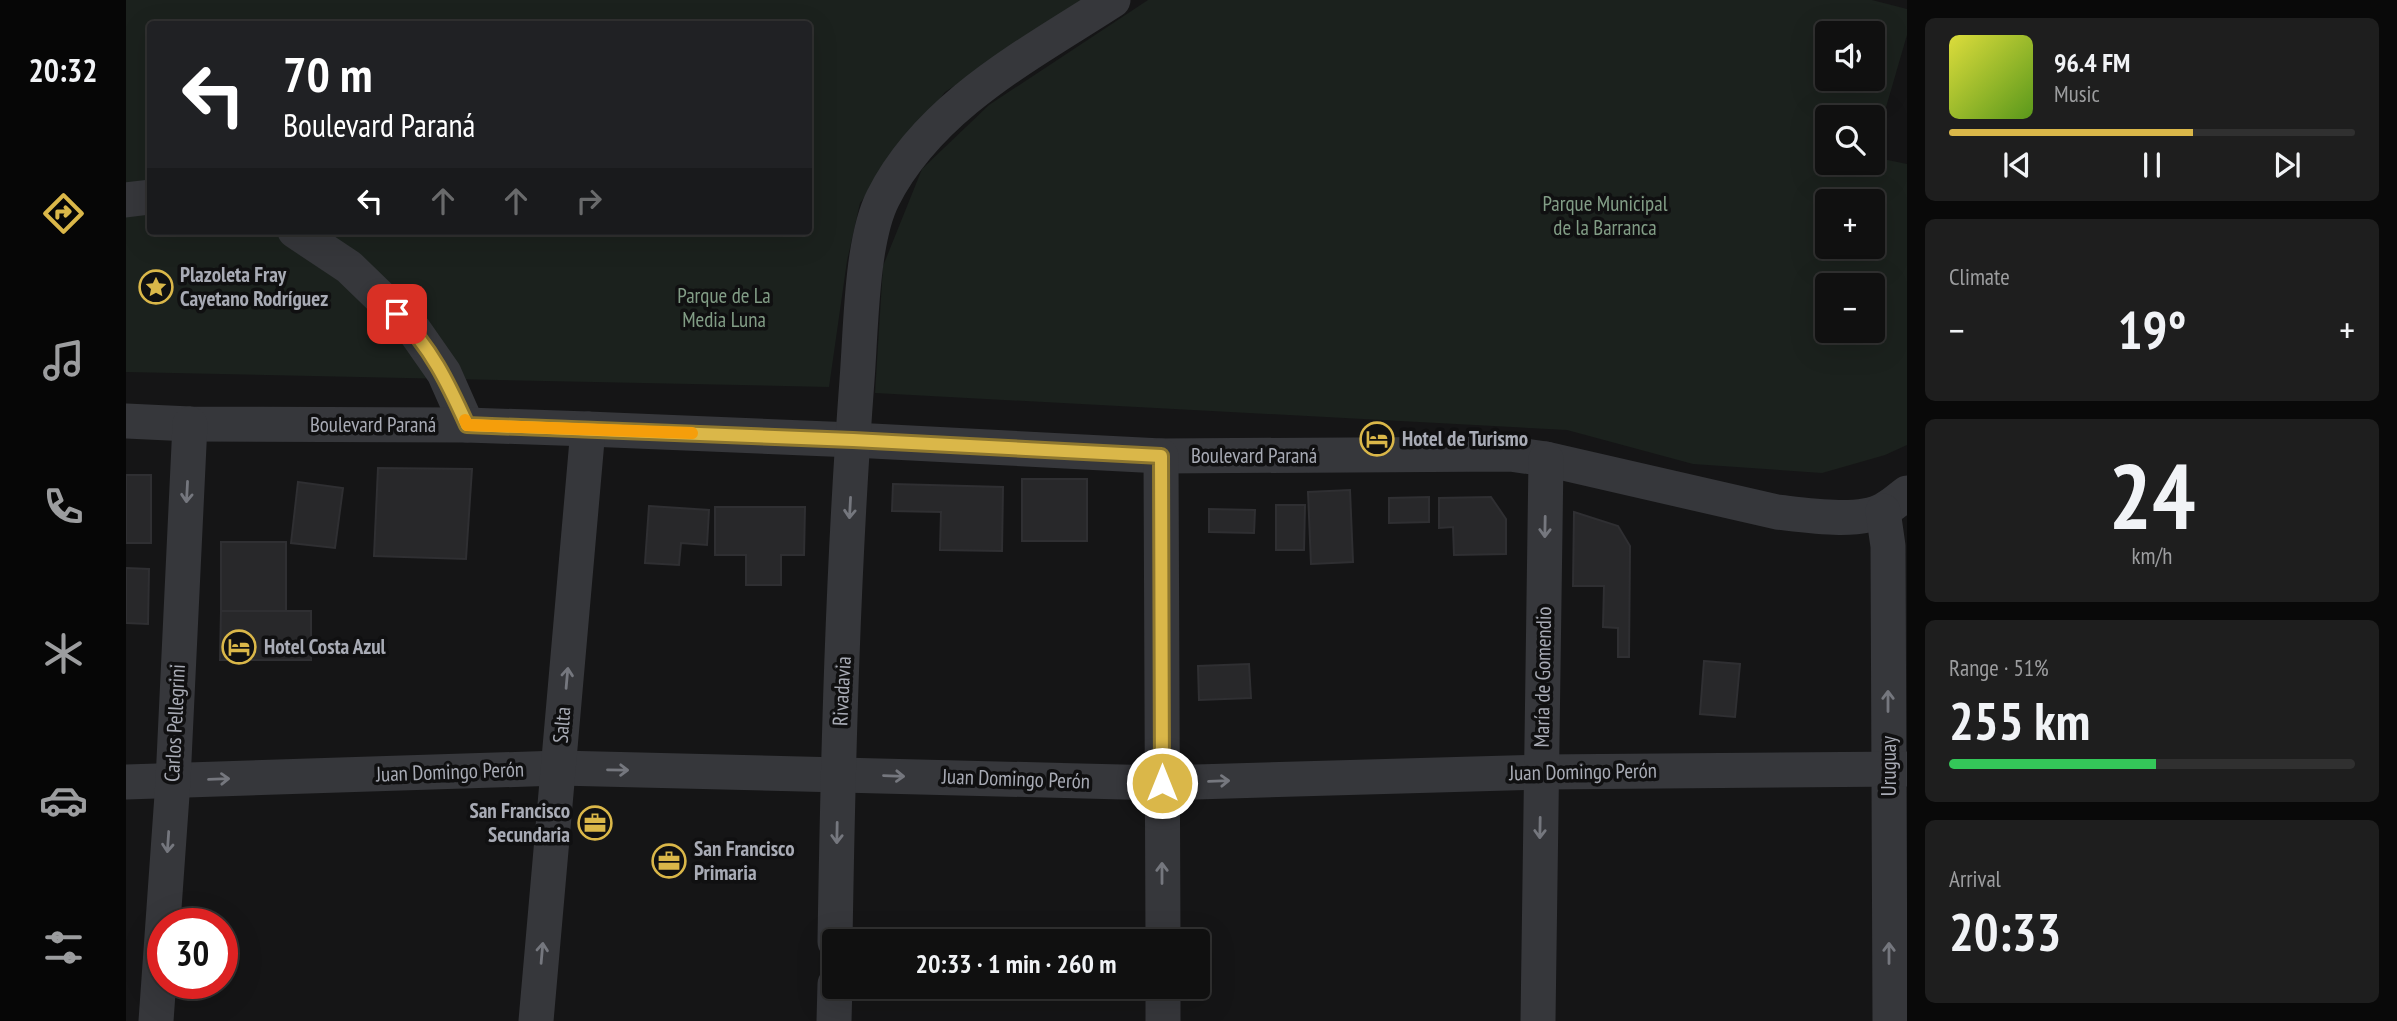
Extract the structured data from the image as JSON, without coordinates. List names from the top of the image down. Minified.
{"streets":{"street":["Boulevard Paraná","María de Gomendio","Rivadavia","Carlos Pellegrini","Salta","Uruguay","Juan Domingo Perón"]},"crossings":[["Boulevard Paraná","María de Gomendio"],["Boulevard Paraná","Rivadavia"],["Boulevard Paraná","Carlos Pellegrini"],["Boulevard Paraná","Salta"],["Boulevard Paraná","Uruguay"],["María de Gomendio","Juan Domingo Perón"],["Rivadavia","Juan Domingo Perón"],["Carlos Pellegrini","Juan Domingo Perón"],["Salta","Juan Domingo Perón"],["Uruguay","Juan Domingo Perón"]],"one_way":["María de Gomendio","Rivadavia","Carlos Pellegrini","Salta","Uruguay","Juan Domingo Perón"],"parks":["Parque Municipal de la Barranca","Parque de La Media Luna"],"places":{"place":["Plazoleta Fray Cayetano Rodríguez"],"hotel":["Hotel de Turismo","Hotel Costa Azul"],"office":["San Francisco Secundaria","San Francisco Primaria"]},"page":{"tabs":"20:32","map_buttons":["+","−"],"turn":["70 m","Boulevard Paraná"],"song":["96.4 FM","Music"],"tile":["Climate",["24","km/h"],["Range · 51%","255 km"],["Arrival","20:33"]],"heat":["−","19°","+"],"limit":"30","trip":"20:33 · 1 min · 260 m"}}
